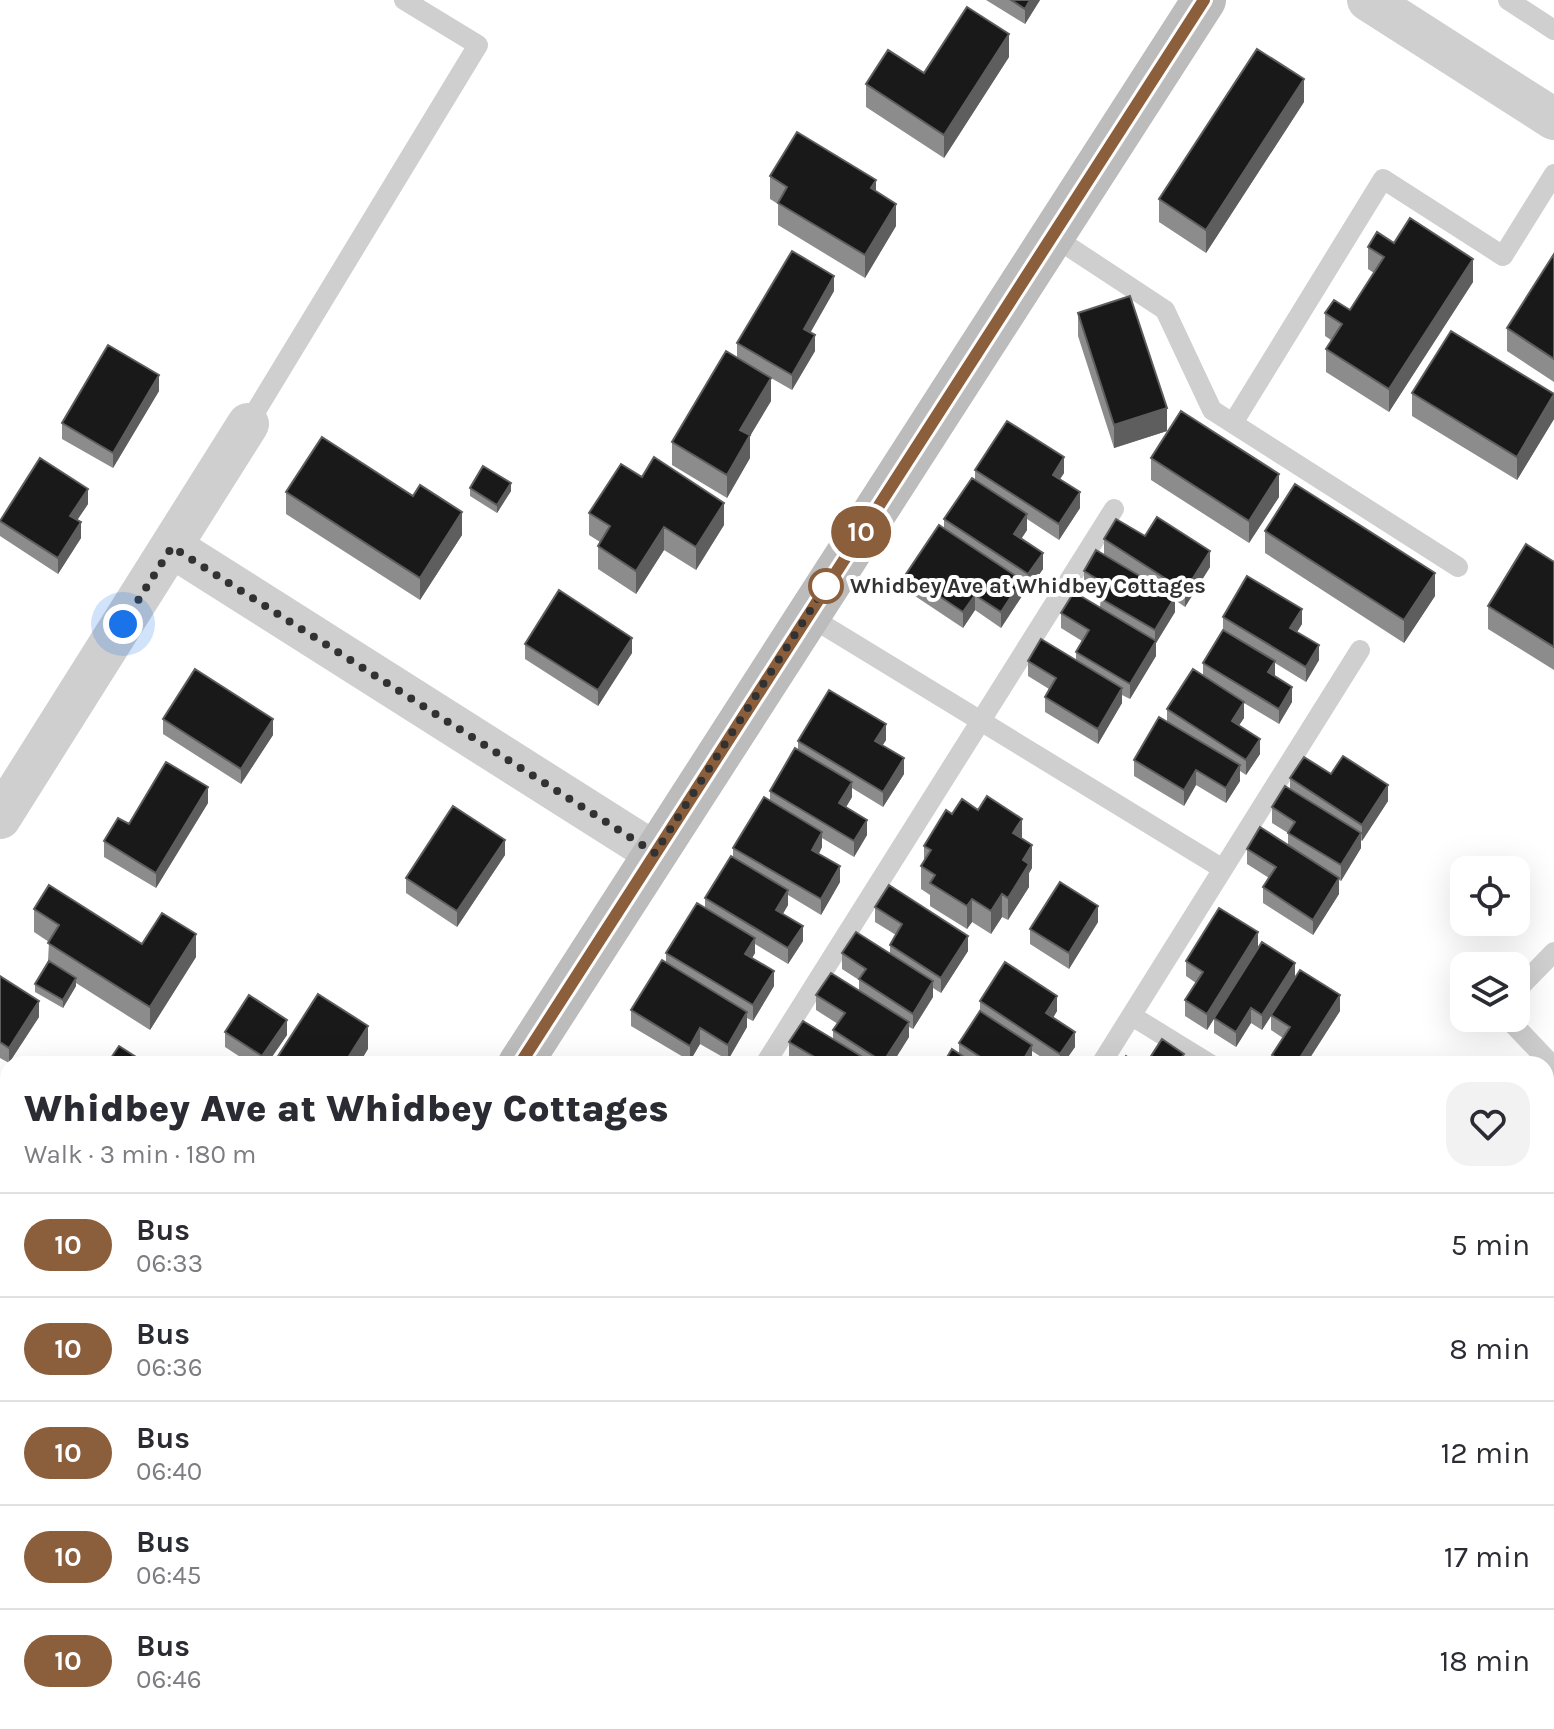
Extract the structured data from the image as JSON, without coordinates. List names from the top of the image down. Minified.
{"places":["Whidbey Ave at Whidbey Cottages"],"lines":["bus line 10"],"page":{"on_map":"10","heading":["Whidbey Ave at Whidbey Cottages","Walk · 3 min · 180 m"],"list":[{"mark":"10","name":"Bus","note":"06:33","value":"5 min"},{"mark":"10","name":"Bus","note":"06:36","value":"8 min"},{"mark":"10","name":"Bus","note":"06:40","value":"12 min"},{"mark":"10","name":"Bus","note":"06:45","value":"17 min"},{"mark":"10","name":"Bus","note":"06:46","value":"18 min"}]}}
